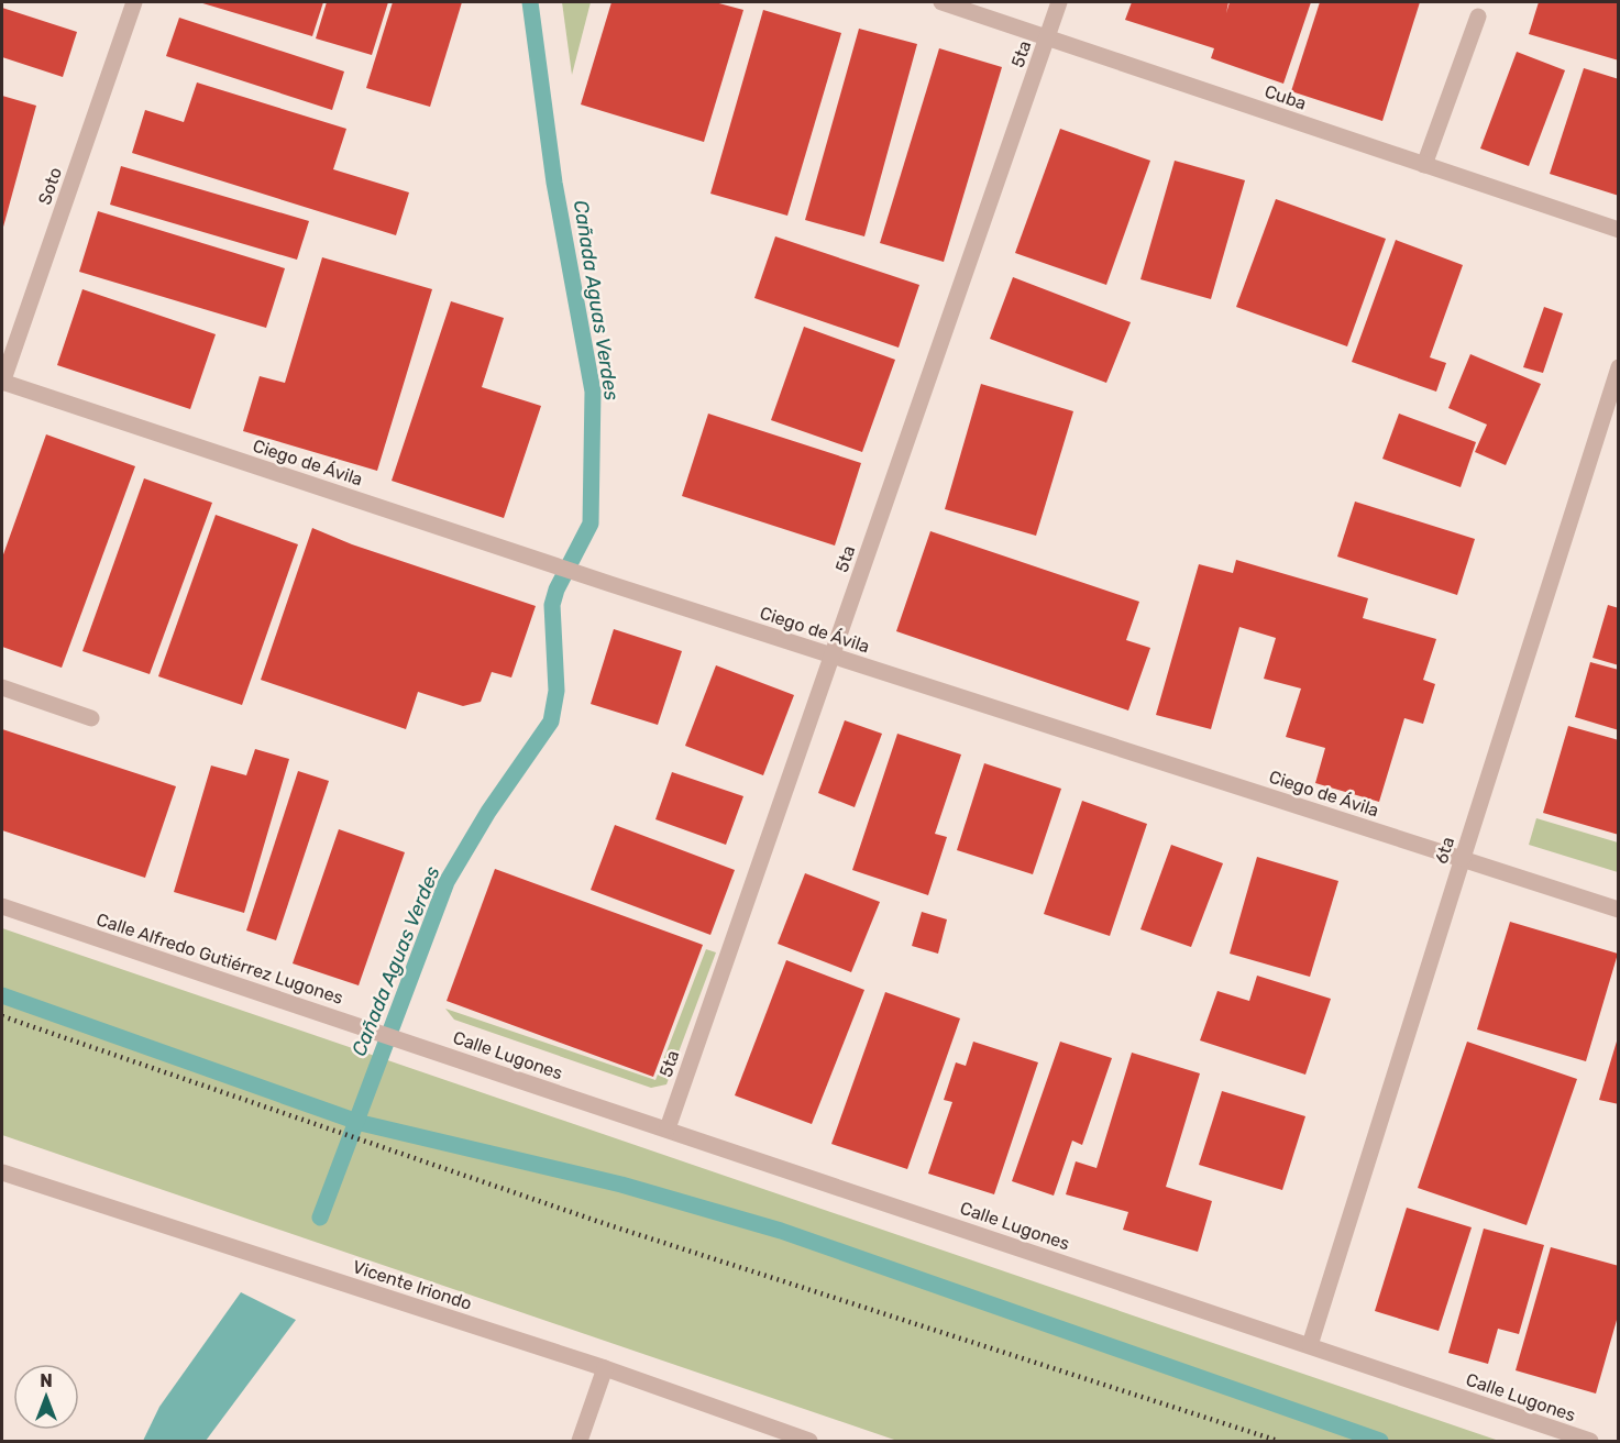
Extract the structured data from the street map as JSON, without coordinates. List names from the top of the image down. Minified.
{"streets":{"street":["5ta","Cuba","Soto","Ciego de Ávila","6ta","Calle Alfredo Gutiérrez Lugones","Calle Lugones","Vicente Iriondo"]},"crossings":[["5ta","Cuba"],["5ta","Ciego de Ávila"],["5ta","Calle Lugones"],["Soto","Ciego de Ávila"],["Ciego de Ávila","6ta"],["6ta","Calle Lugones"],["Calle Alfredo Gutiérrez Lugones","Calle Lugones"]],"water":["Cañada Aguas Verdes"],"north":"top"}
